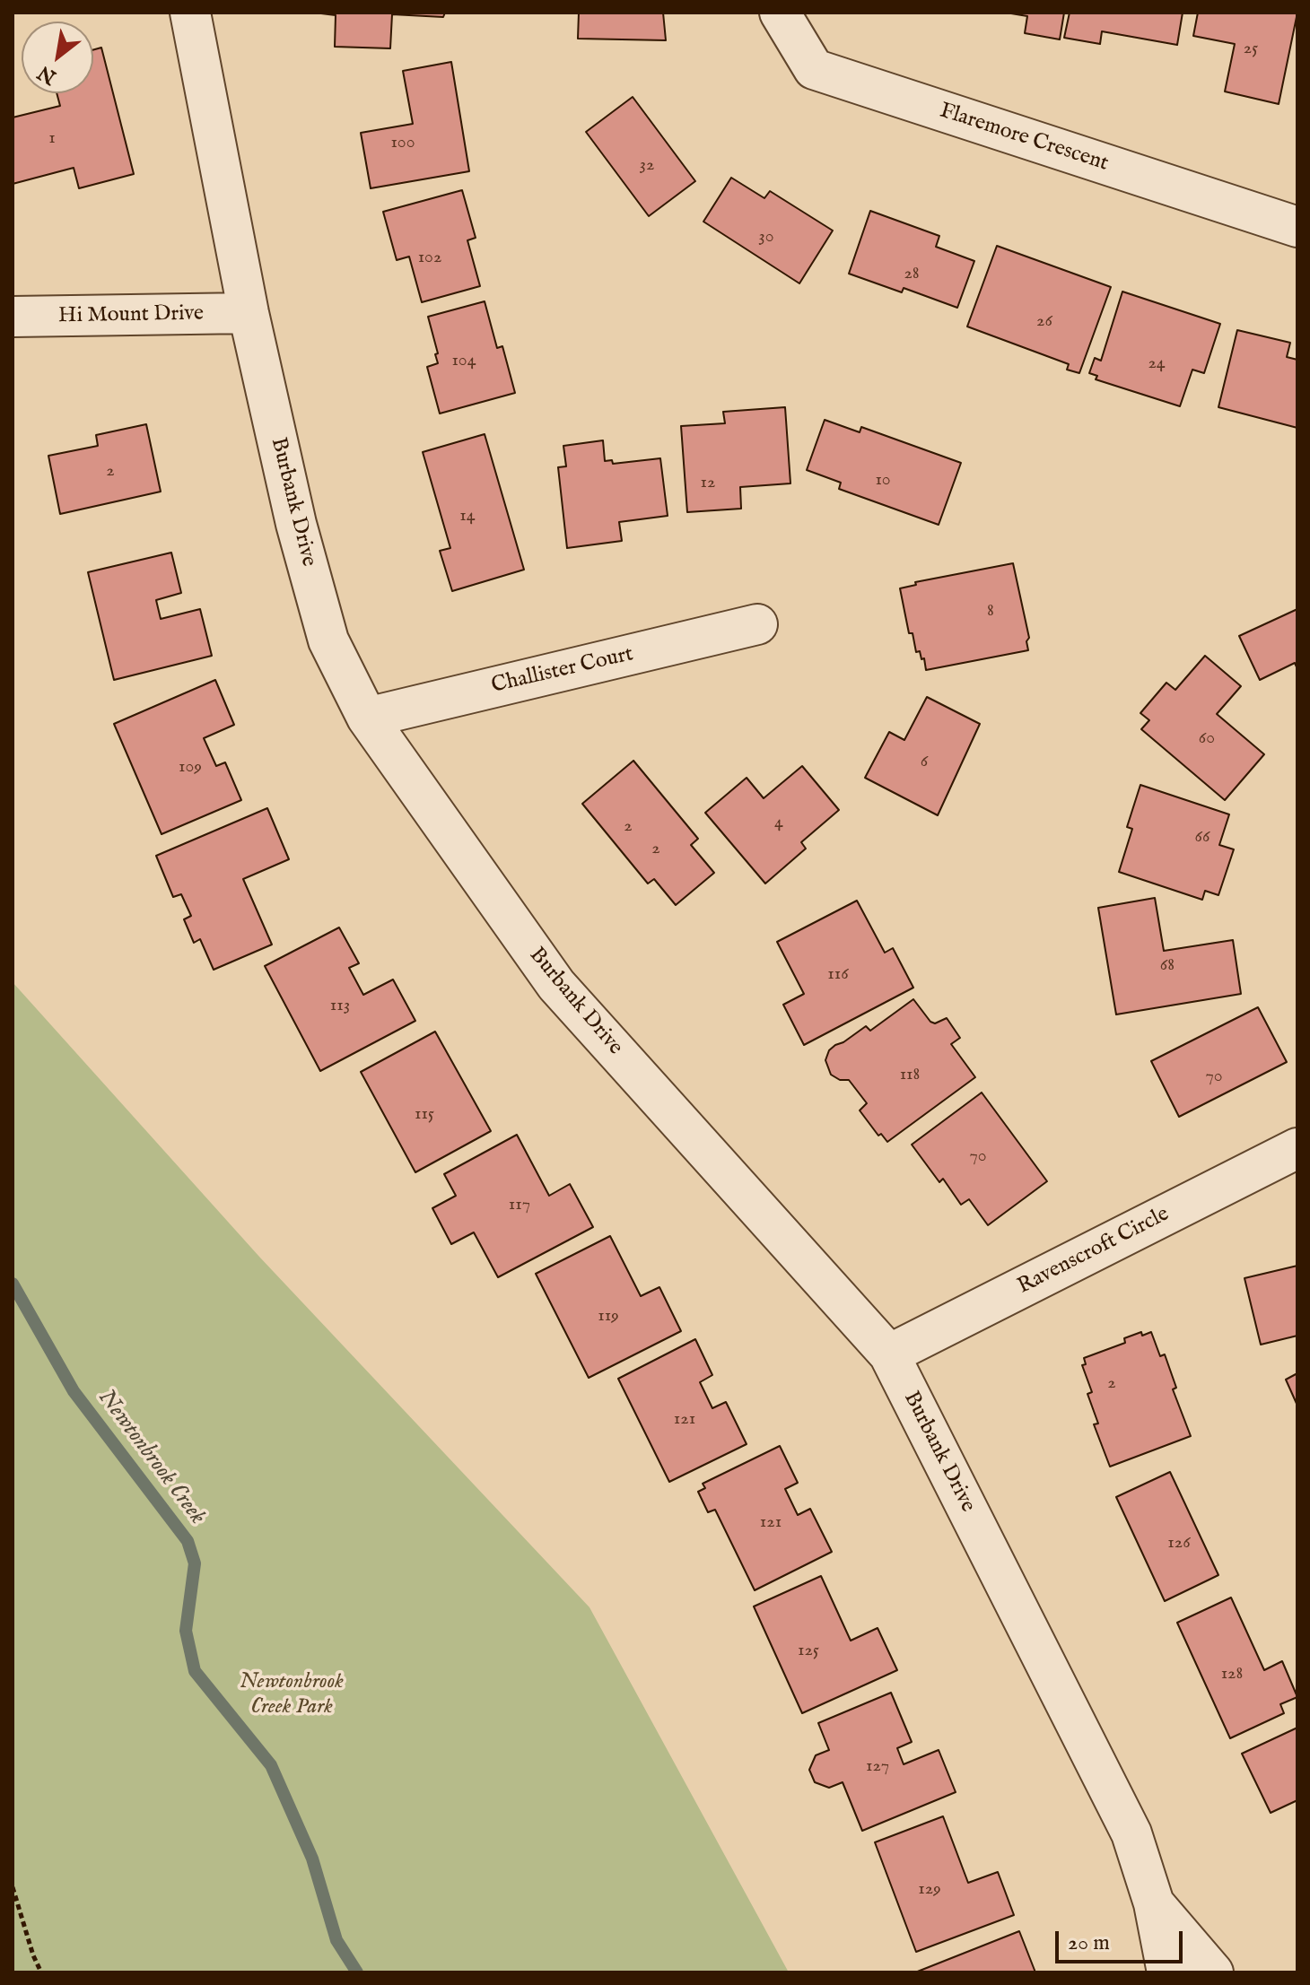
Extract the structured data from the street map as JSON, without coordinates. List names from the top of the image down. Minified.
{"streets":{"street":["Flaremore Crescent","Hi Mount Drive","Burbank Drive","Challister Court","Ravenscroft Circle"]},"crossings":[["Hi Mount Drive","Burbank Drive"],["Burbank Drive","Challister Court"],["Burbank Drive","Ravenscroft Circle"]],"water":["Newtonbrook Creek"],"parks":["Newtonbrook Creek Park"],"house_numbers":["25","1","100","32","30","102","28","26","104","24","2","10","12","14","8","60","6","109","4","2","66","2","68","116","113","118","70","115","70","117","119","2","121","121","126","125","128","127","129"],"scale_bar":"20 m","north":"bottom left"}
